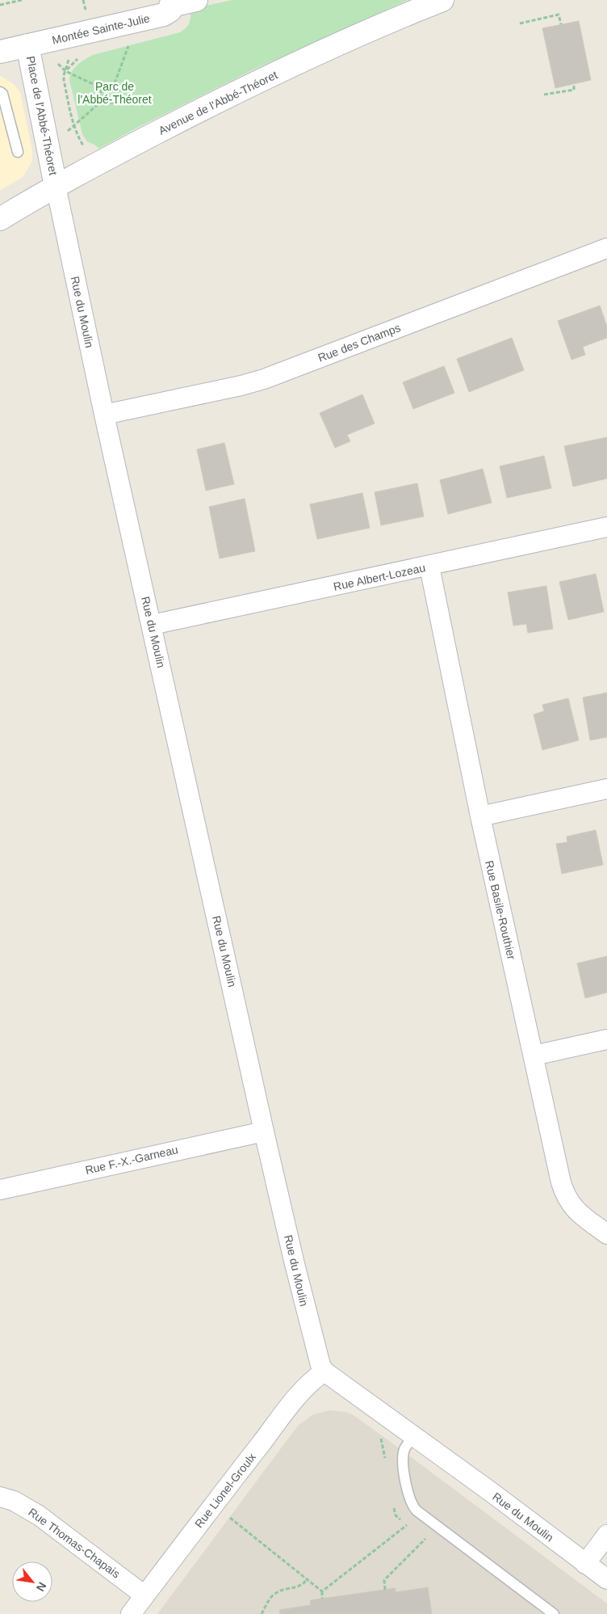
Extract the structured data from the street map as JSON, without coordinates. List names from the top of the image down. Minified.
{"streets":{"main road":["Montée Sainte-Julie","Avenue de l'Abbé-Théoret","Place de l'Abbé-Théoret"],"street":["Rue du Moulin","Rue des Champs","Rue Albert-Lozeau","Rue Basile-Routhier","Rue F.-X.-Garneau","Rue Lionel-Groulx","Rue Thomas-Chapais"]},"crossings":[["Montée Sainte-Julie","Place de l'Abbé-Théoret"],["Avenue de l'Abbé-Théoret","Place de l'Abbé-Théoret"],["Avenue de l'Abbé-Théoret","Rue du Moulin"],["Place de l'Abbé-Théoret","Rue du Moulin"],["Rue du Moulin","Rue des Champs"],["Rue du Moulin","Rue Albert-Lozeau"],["Rue du Moulin","Rue F.-X.-Garneau"],["Rue du Moulin","Rue Lionel-Groulx"],["Rue Albert-Lozeau","Rue Basile-Routhier"],["Rue Lionel-Groulx","Rue Thomas-Chapais"]],"parks":["Parc de l'Abbé-Théoret"],"north":"bottom right"}
